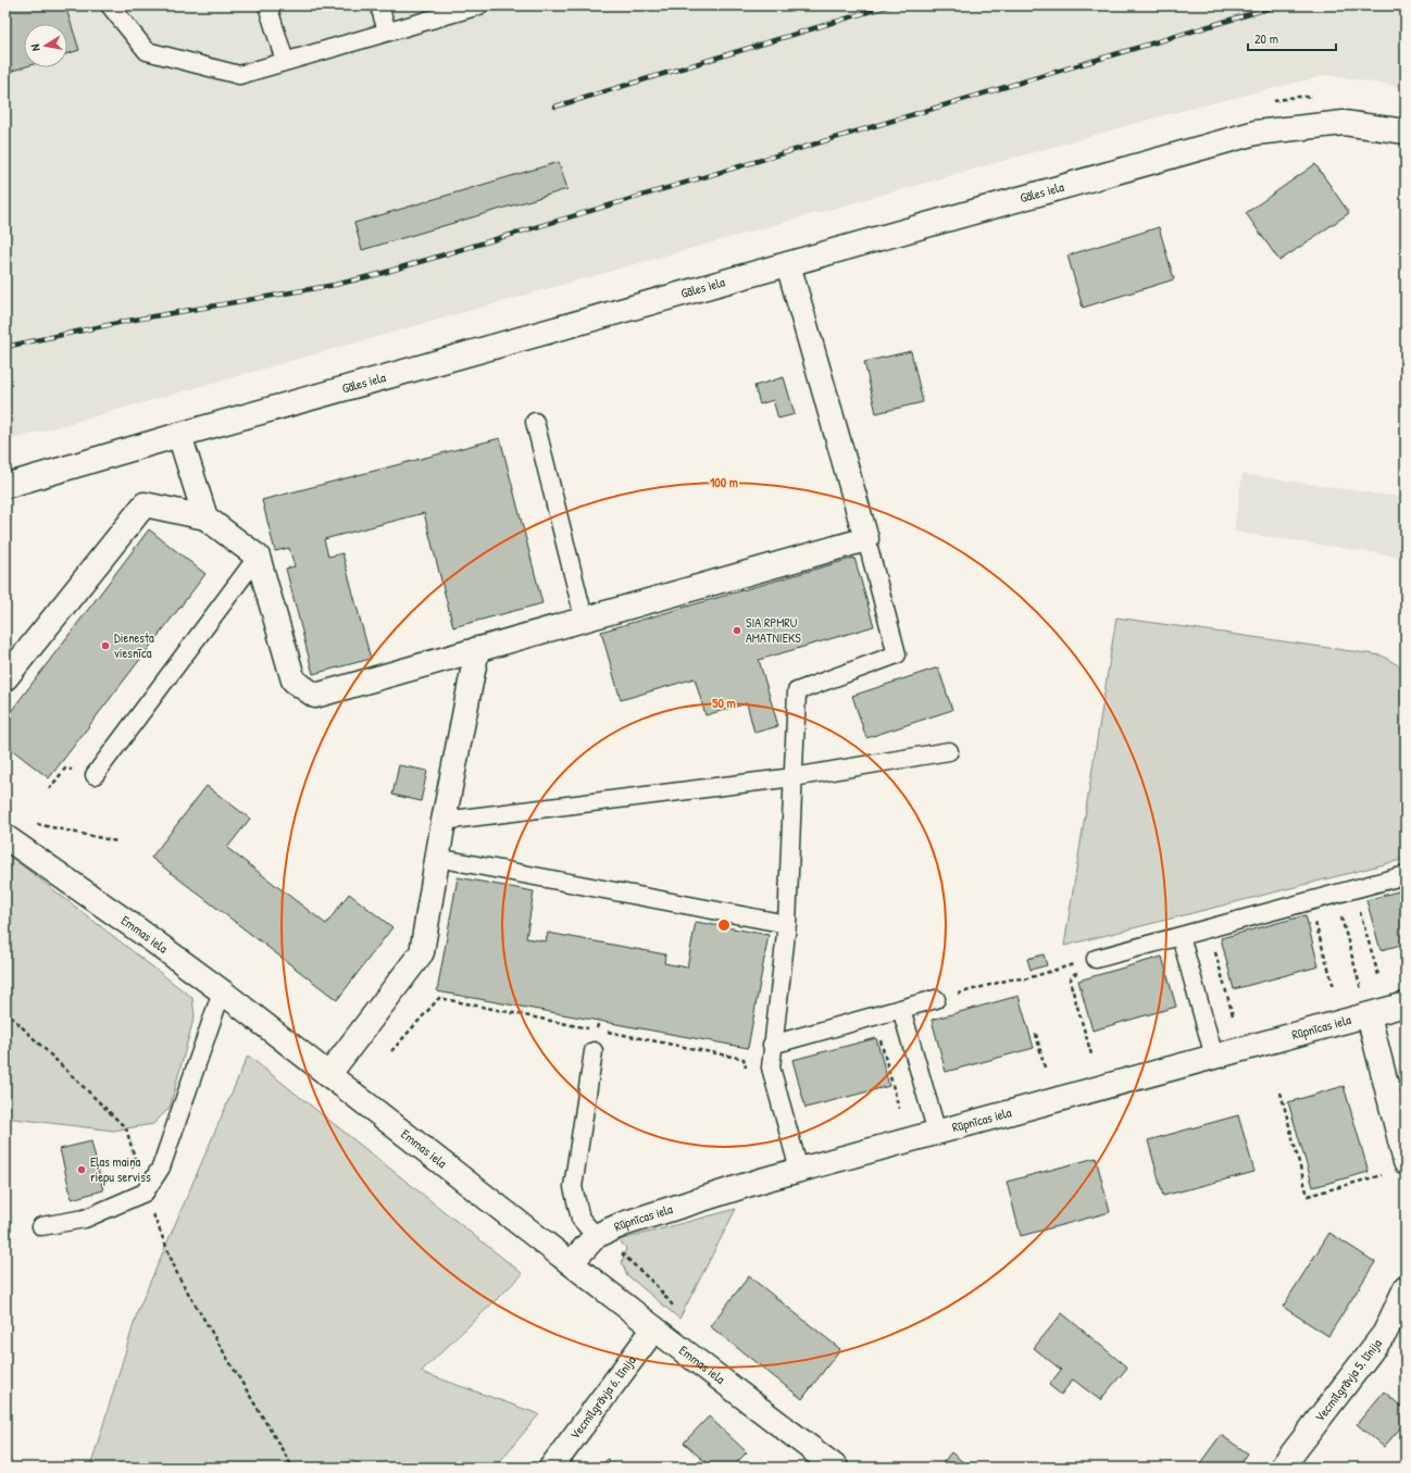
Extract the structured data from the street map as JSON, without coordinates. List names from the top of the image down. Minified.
{"streets":{"street":["Gāles iela","Emmas iela","Rūpnīcas iela","Vecmīlgrāvja 5. līnija","Vecmīlgrāvja 6. līnija"]},"crossings":[["Emmas iela","Rūpnīcas iela"],["Emmas iela","Vecmīlgrāvja 6. līnija"]],"places":["SIA RPMRU AMATNIEKS","Dienesta viesnīca","Eļas maiņa riepu serviss"],"scale_bar":"20 m","north":"left","rings":["100 m","50 m"]}
